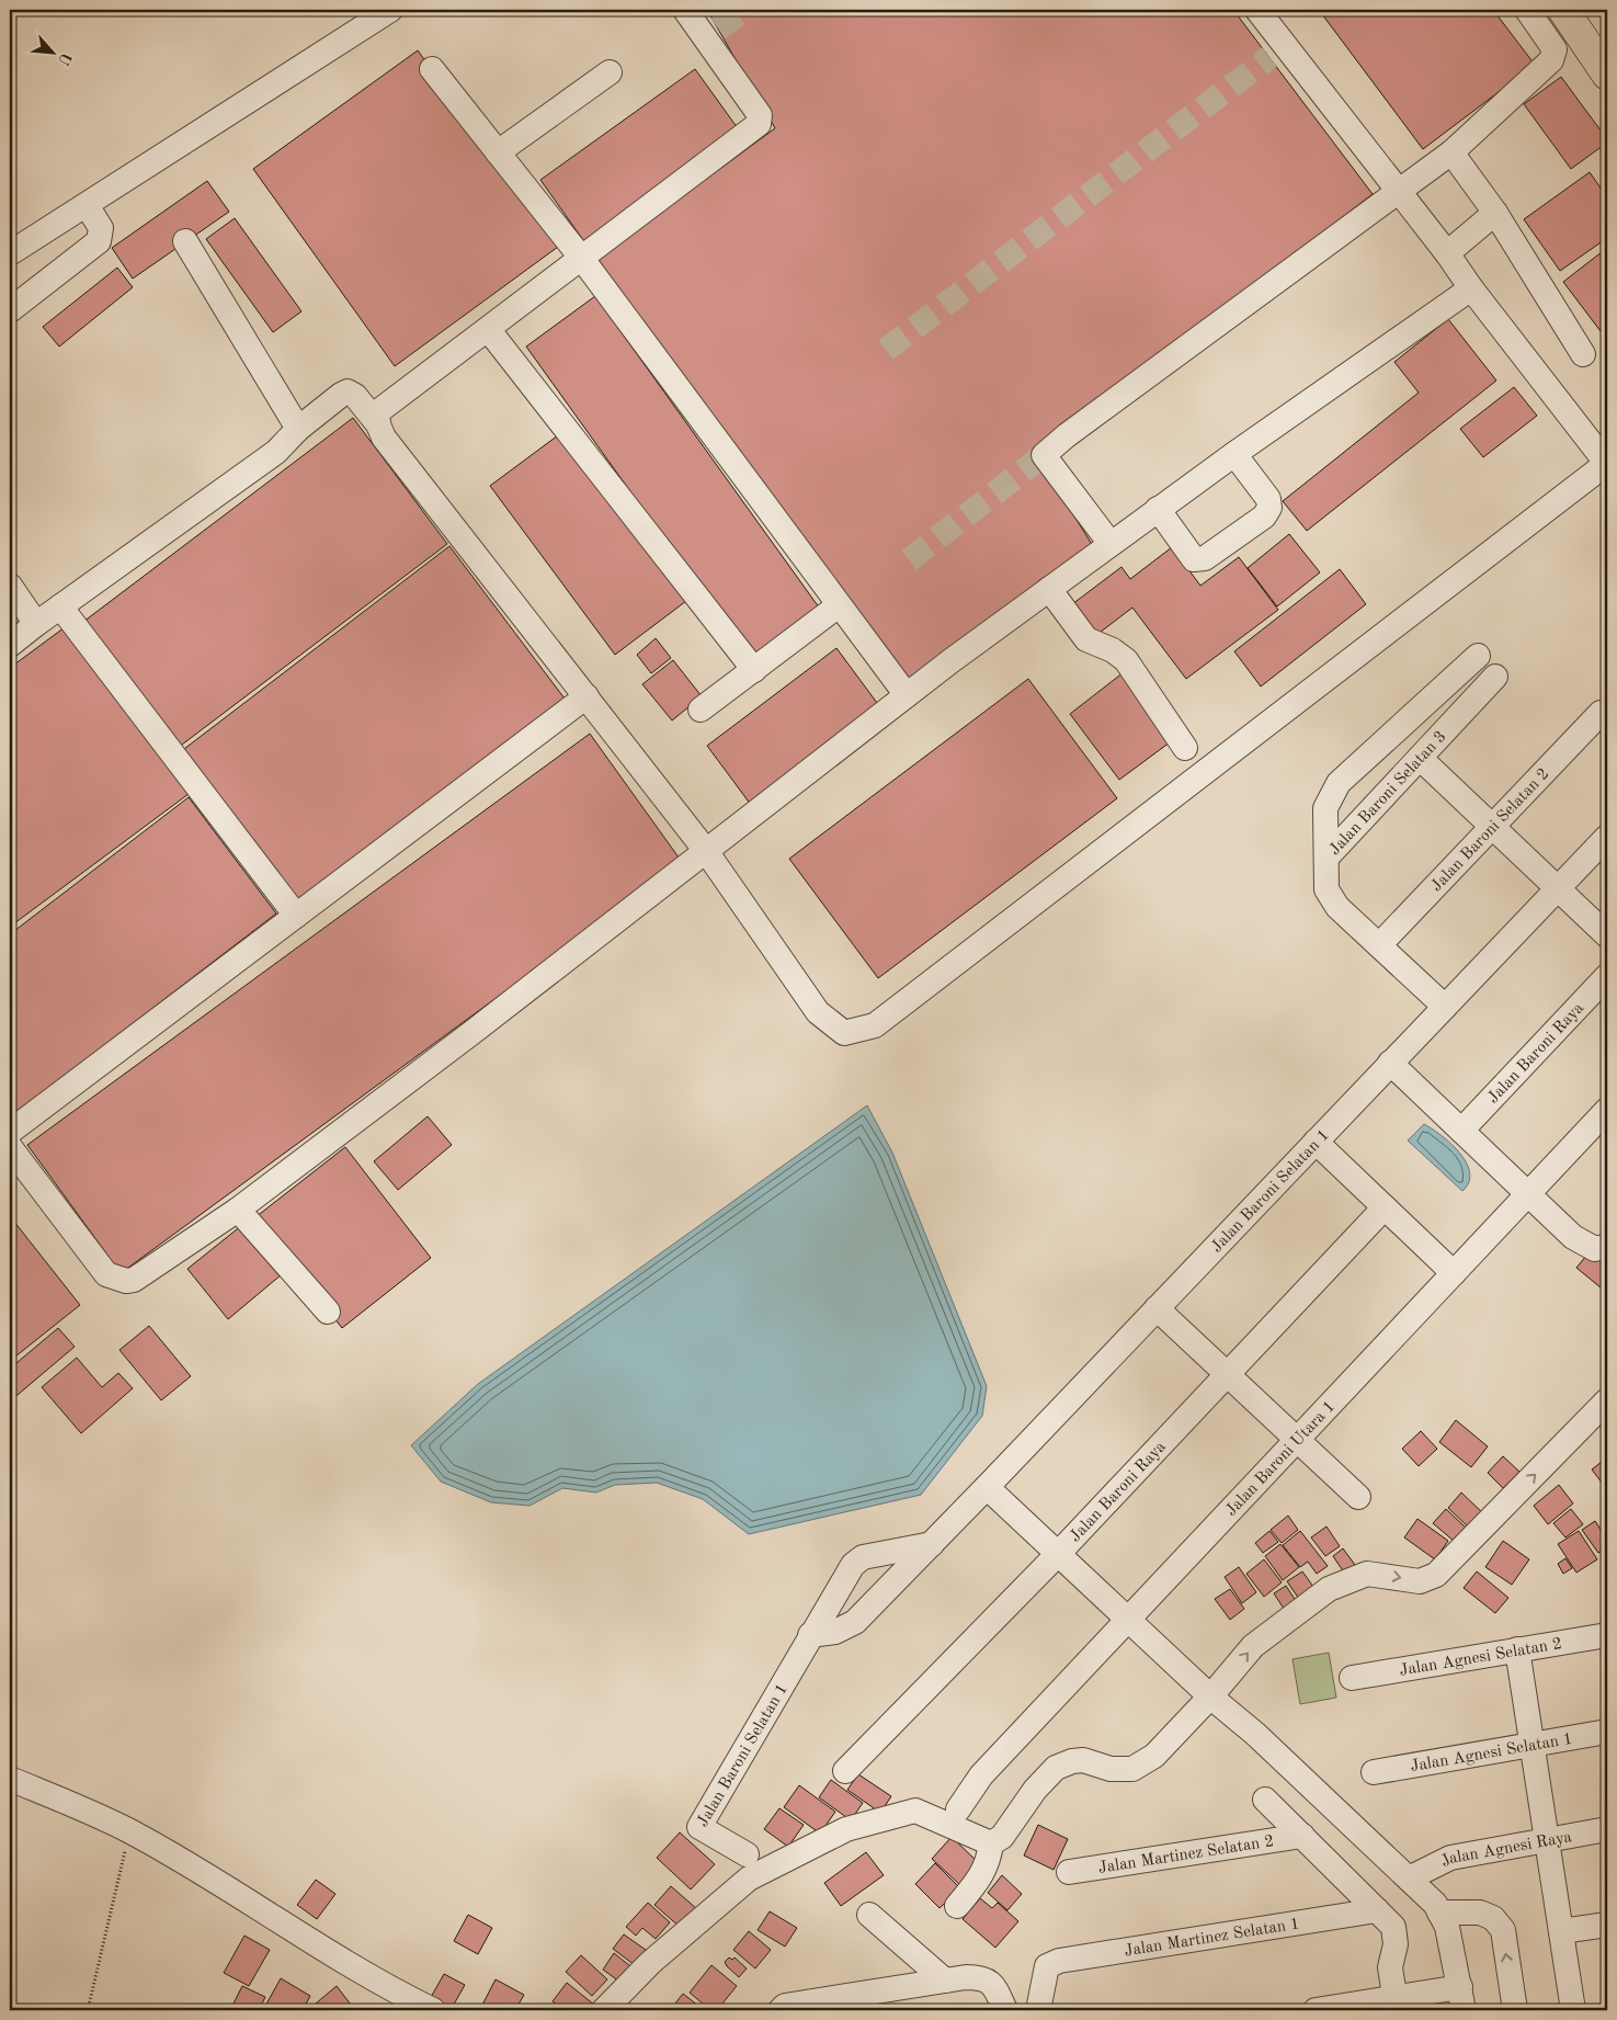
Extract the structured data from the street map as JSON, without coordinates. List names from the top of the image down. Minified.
{"streets":{"street":["Jalan Baroni Selatan 3","Jalan Baroni Selatan 2","Jalan Baroni Raya","Jalan Baroni Selatan 1","Jalan Baroni Utara 1","Jalan Agnesi Selatan 2","Jalan Agnesi Selatan 1","Jalan Agnesi Raya","Jalan Martinez Selatan 2","Jalan Martinez Selatan 1"]},"north":"bottom right"}
